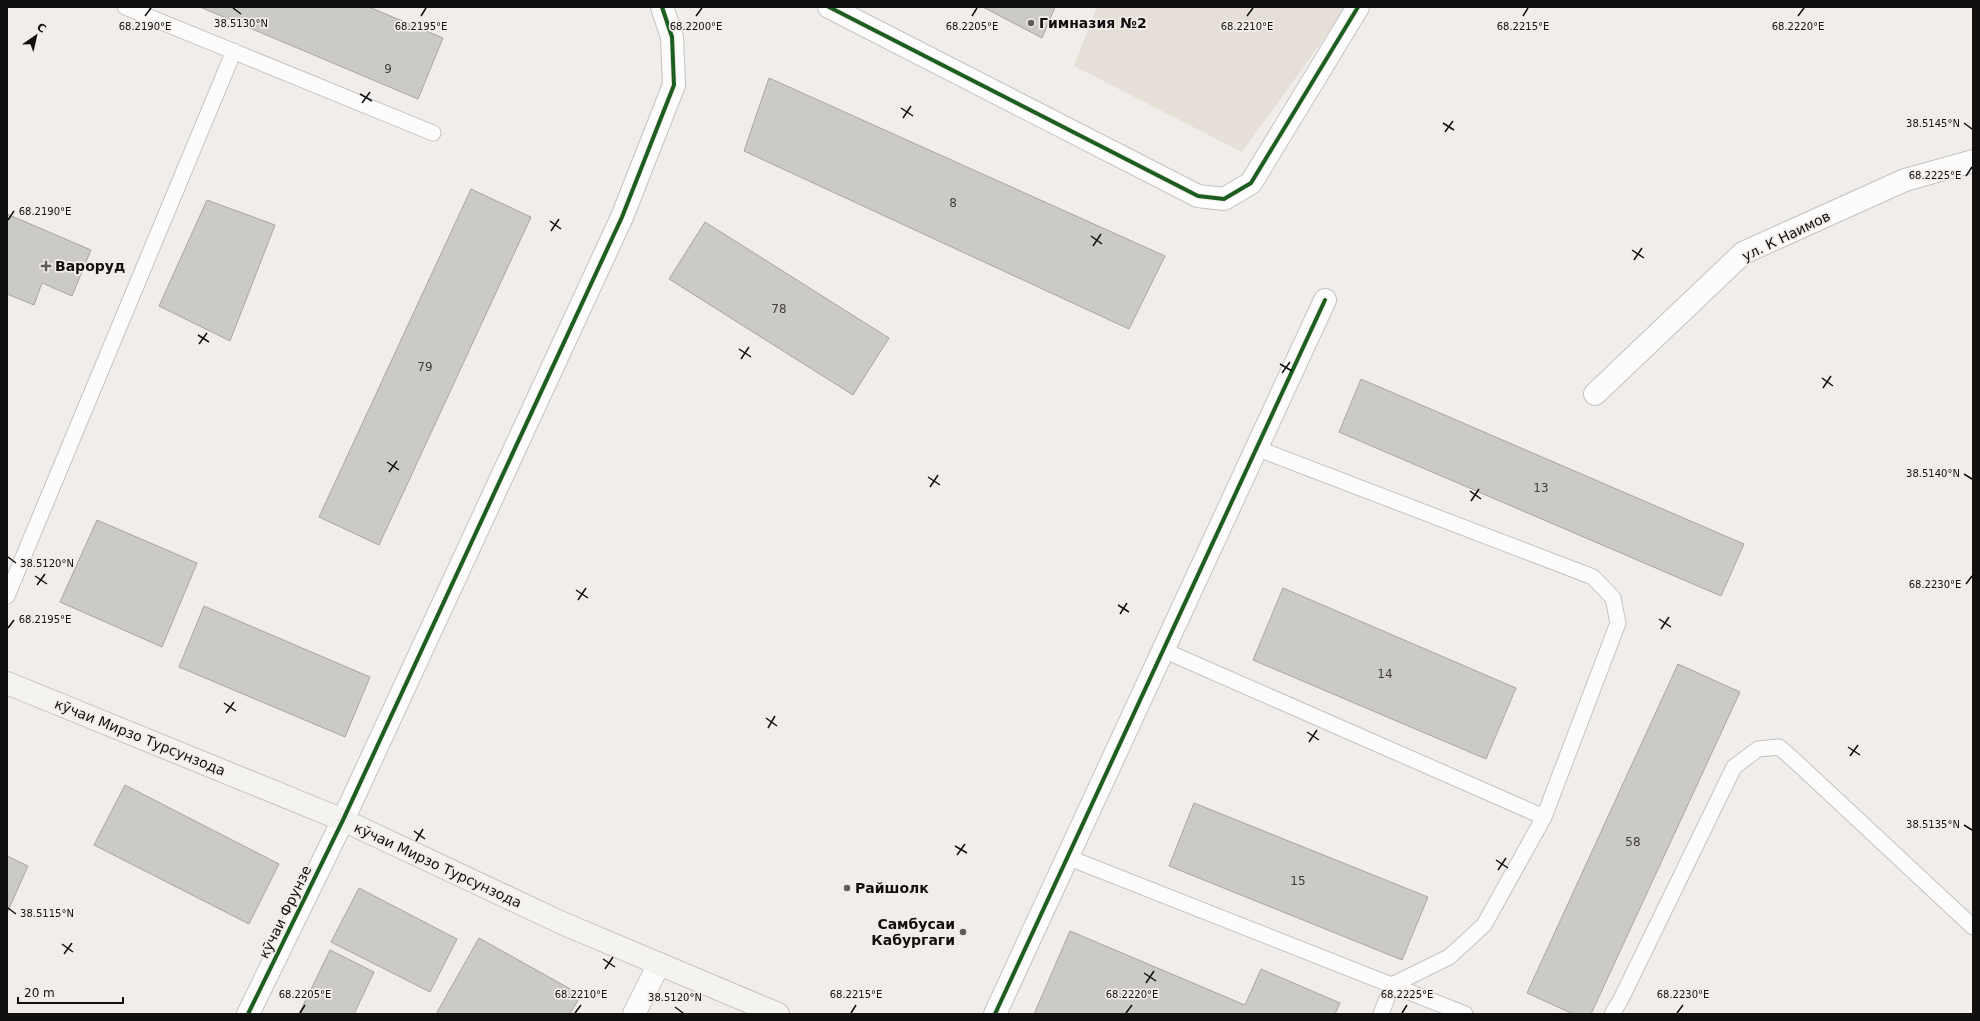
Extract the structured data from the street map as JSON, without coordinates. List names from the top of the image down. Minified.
{"streets":{"main road":["кӯчаи Мирзо Турсунзода"],"street":["ул. К Наимов","кӯчаи Фрунзе"]},"crossings":[["кӯчаи Мирзо Турсунзода","кӯчаи Фрунзе"]],"places":{"other":["Гимназия №2","Райшолк","Самбусаи Кабургаги"],"health":["Вароруд"]},"house_numbers":["9","8","78","79","13","14","58","15"],"scale_bar":"20 m","north":"top right","coordinates":["38.5130°N","68.2190°E","68.2195°E","68.2200°E","68.2205°E","68.2210°E","68.2215°E","68.2220°E","38.5145°N","68.2225°E","38.5140°N","38.5120°N","68.2230°E","38.5135°N","38.5115°N"]}
